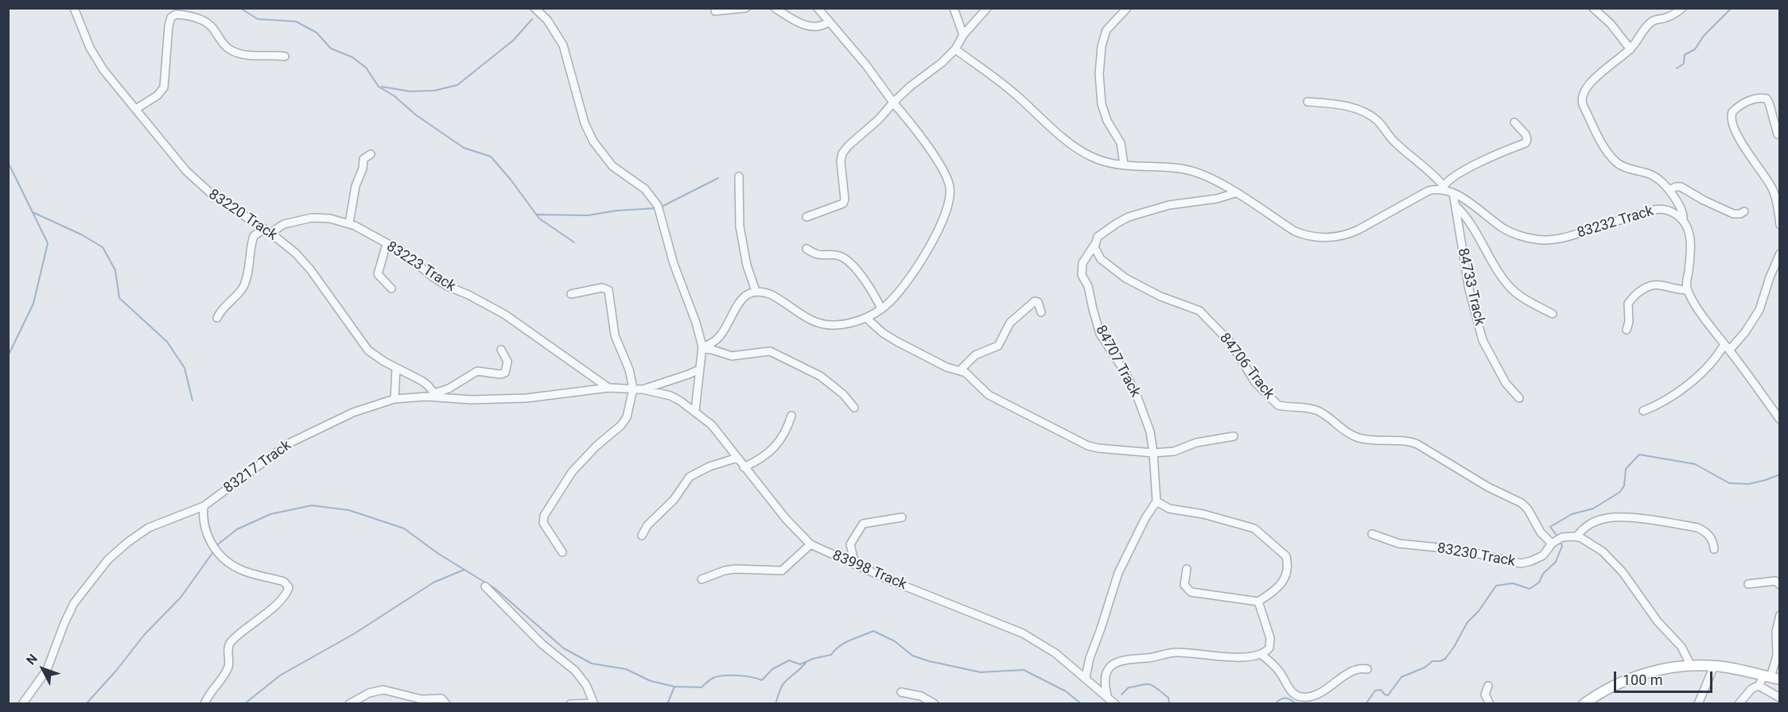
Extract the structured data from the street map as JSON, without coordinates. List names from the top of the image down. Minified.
{"streets":{"street":["83220 Track","83232 Track","83223 Track","84733 Track","84707 Track","84706 Track","83217 Track","83230 Track","83998 Track"]},"crossings":[["83220 Track","83223 Track"],["83220 Track","83217 Track"],["83232 Track","84733 Track"],["83223 Track","83217 Track"],["84707 Track","84706 Track"],["84706 Track","83230 Track"],["83217 Track","83998 Track"]],"scale_bar":"100 m","north":"top left"}
